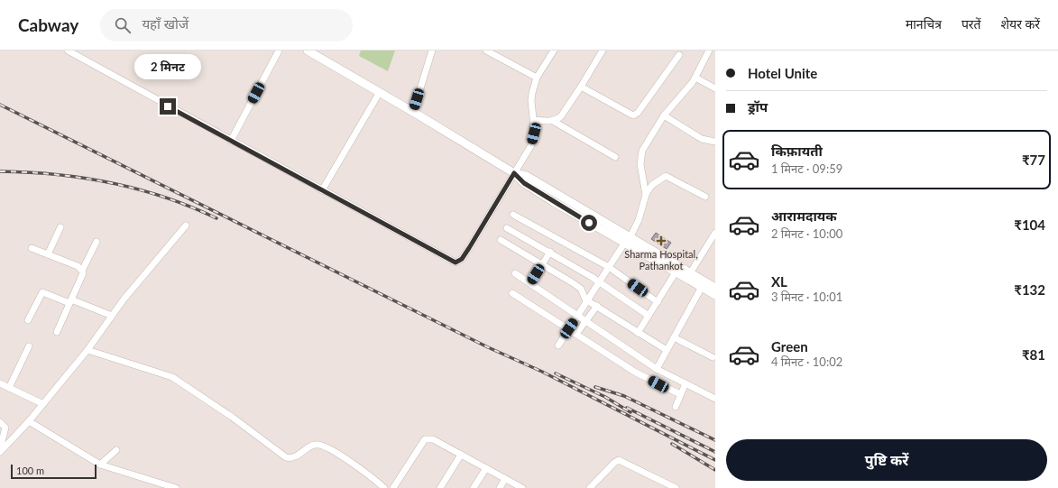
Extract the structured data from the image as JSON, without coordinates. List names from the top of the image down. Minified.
{"places":{"health":["Sharma Hospital, Pathankot"]},"scale_bar":"100 m","page":{"header":"Cabway","search":"यहाँ खोजें","nav":["मानचित्र","परतें","शेयर करें"],"banner":["Hotel Unite","ड्रॉप"],"bubble":"2 मिनट","list":[{"name":"किफ़ायती","note":"1 मिनट · 09:59","value":"₹77"},{"name":"आरामदायक","note":"2 मिनट · 10:00","value":"₹104"},{"name":"XL","note":"3 मिनट · 10:01","value":"₹132"},{"name":"Green","note":"4 मिनट · 10:02","value":"₹81"}],"buttons":"पुष्टि करें","scale":"100 m"}}
